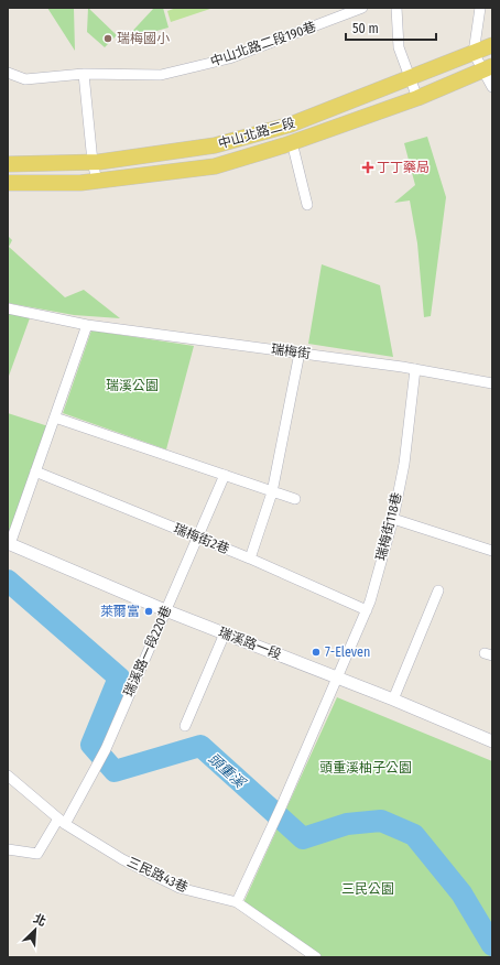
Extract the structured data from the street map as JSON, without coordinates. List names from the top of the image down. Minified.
{"streets":{"main road":["中山北路二段"],"street":["中山北路二段190巷","瑞梅街","瑞梅街118巷","瑞梅街2巷","瑞溪路一段","瑞溪路一段220巷","三民路43巷"]},"crossings":[["瑞梅街","瑞梅街118巷"],["瑞梅街118巷","瑞梅街2巷"],["瑞梅街118巷","瑞溪路一段"],["瑞梅街118巷","三民路43巷"],["瑞梅街2巷","瑞溪路一段220巷"],["瑞溪路一段","瑞溪路一段220巷"],["瑞溪路一段220巷","三民路43巷"]],"water":["頭重溪"],"parks":["瑞溪公園","頭重溪柚子公園","三民公園"],"places":{"other":["瑞梅國小","萊爾富","7-Eleven"],"health":["丁丁藥局"]},"scale_bar":"50 m","north":"top right"}
